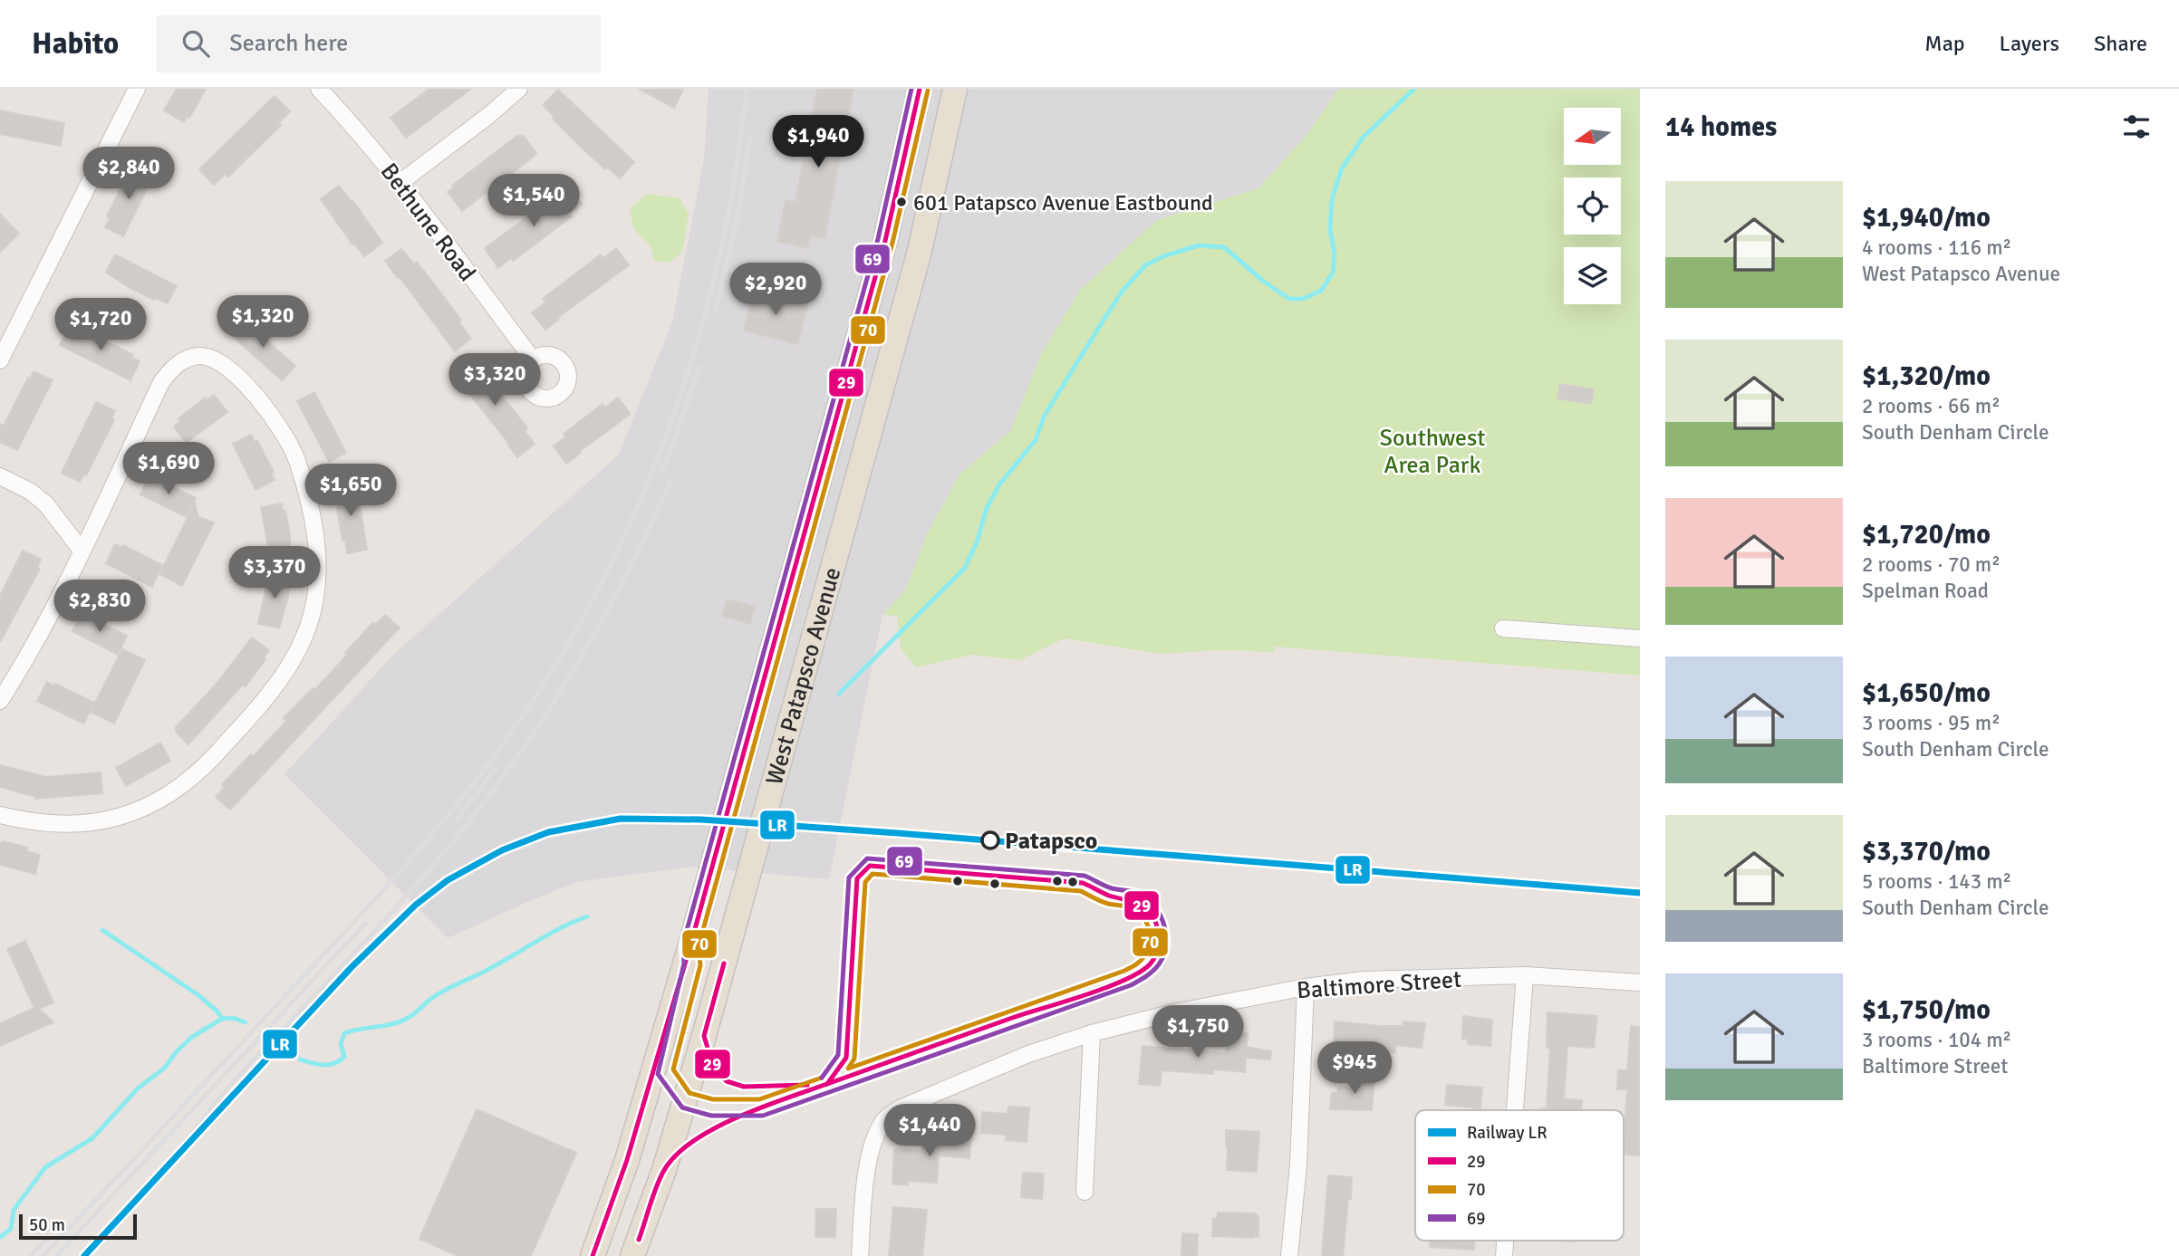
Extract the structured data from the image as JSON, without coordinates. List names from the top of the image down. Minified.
{"streets":{"main road":["West Patapsco Avenue"],"street":["Bethune Road","Baltimore Street"]},"parks":["Southwest Area Park"],"places":["601 Patapsco Avenue Eastbound","Patapsco"],"lines":["transit line 29","transit line 69","transit line 70","rail line LR"],"legend":["Railway LR","29","70","69"],"scale_bar":"50 m","north":"left","page":{"header":"Habito","search":"Search here","nav":["Map","Layers","Share"],"heading":"14 homes","price":["$1,940","$2,840","$1,540","$2,920","$1,320","$1,720","$3,320","$1,690","$1,650","$3,370","$2,830","$1,750","$945","$1,440"],"list":[{"name":"$1,940/mo","note":"4 rooms · 116 m² · West Patapsco Avenue"},{"name":"$1,320/mo","note":"2 rooms · 66 m² · South Denham Circle"},{"name":"$1,720/mo","note":"2 rooms · 70 m² · Spelman Road"},{"name":"$1,650/mo","note":"3 rooms · 95 m² · South Denham Circle"},{"name":"$3,370/mo","note":"5 rooms · 143 m² · South Denham Circle"},{"name":"$1,750/mo","note":"3 rooms · 104 m² · Baltimore Street"}],"scale":"50 m"}}
